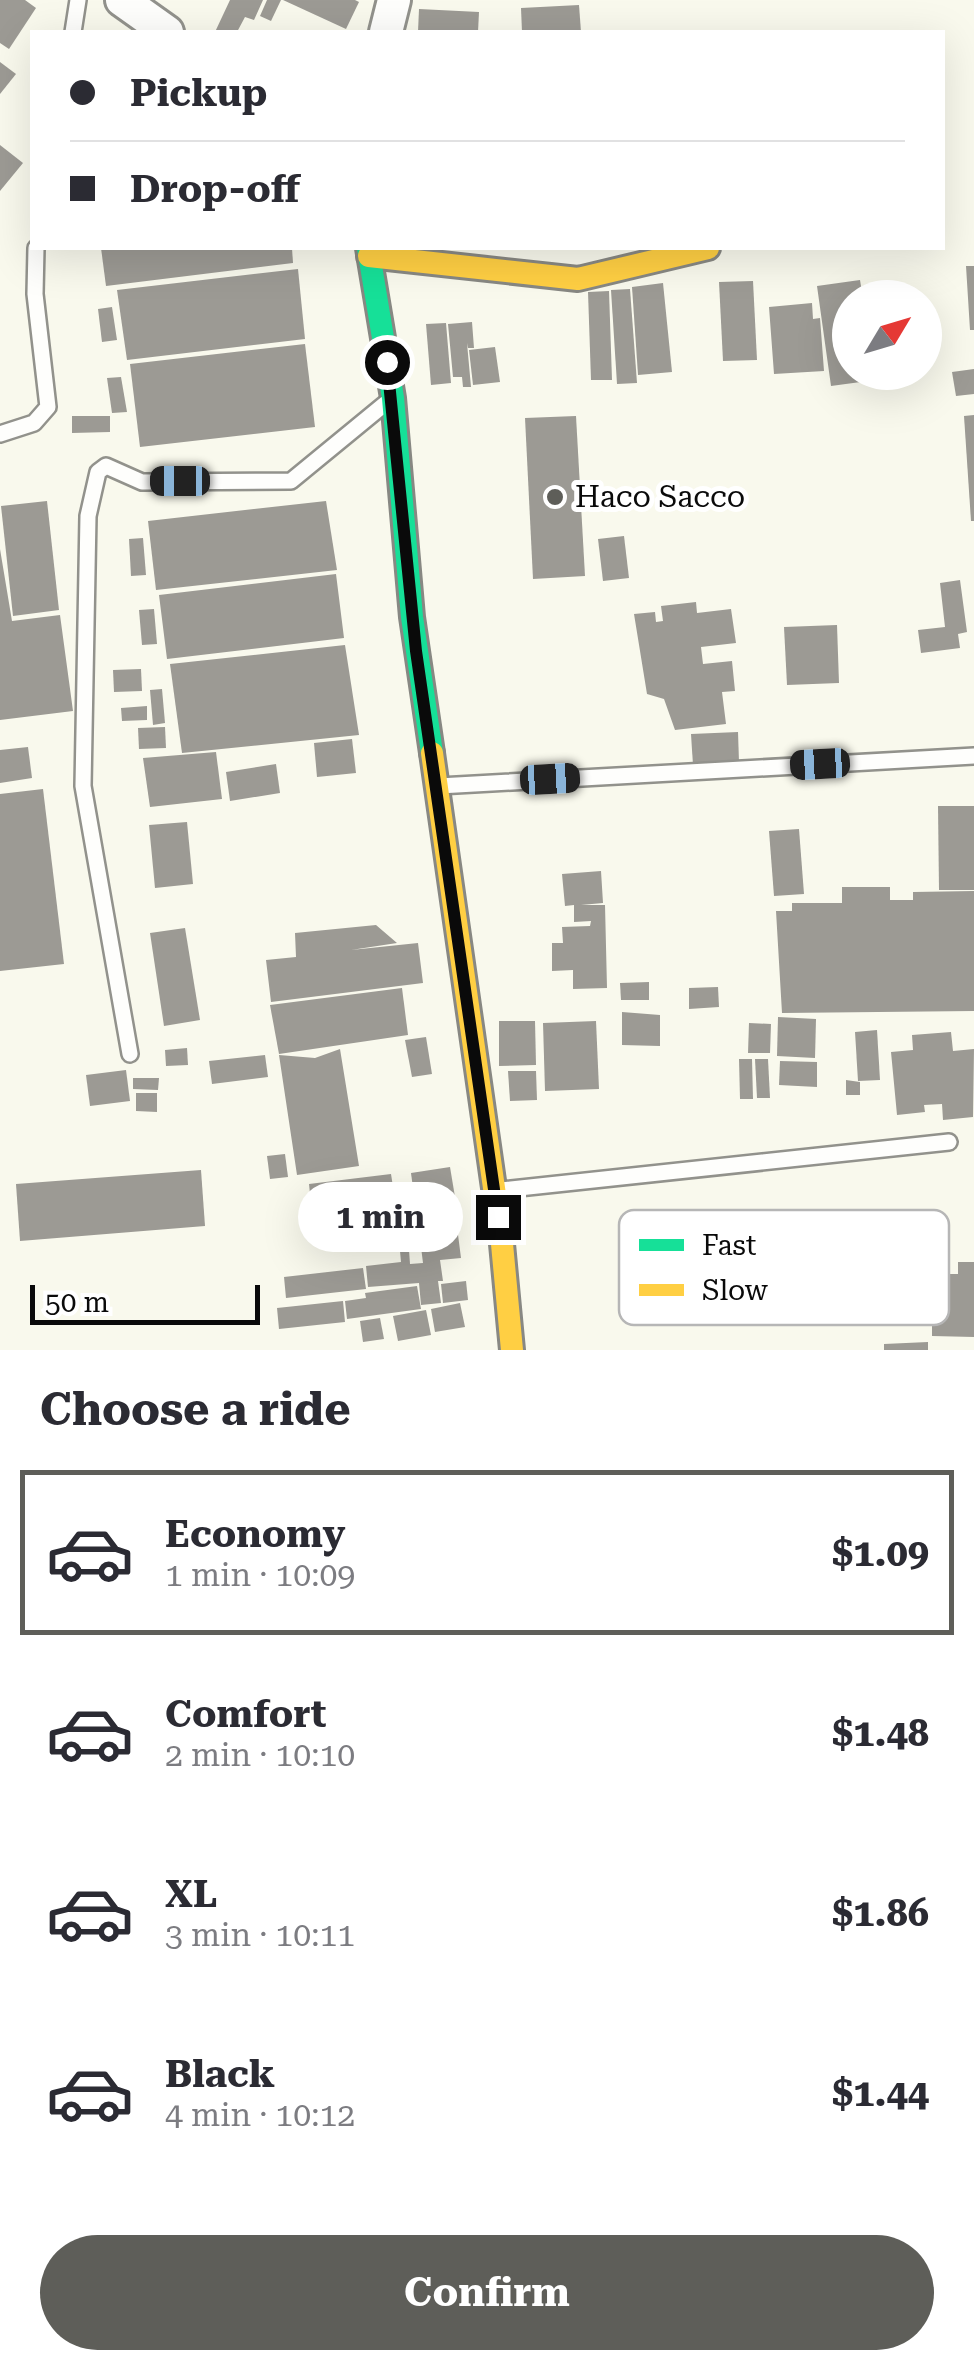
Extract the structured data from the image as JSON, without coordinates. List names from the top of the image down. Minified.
{"places":["Haco Sacco"],"legend":["Fast","Slow"],"scale_bar":"50 m","north":"top right","page":{"banner":["Pickup","Drop-off"],"bubble":"1 min","scale":"50 m","heading":"Choose a ride","list":[{"name":"Economy","note":"1 min · 10:09","value":"$1.09"},{"name":"Comfort","note":"2 min · 10:10","value":"$1.48"},{"name":"XL","note":"3 min · 10:11","value":"$1.86"},{"name":"Black","note":"4 min · 10:12","value":"$1.44"}],"buttons":"Confirm"}}
